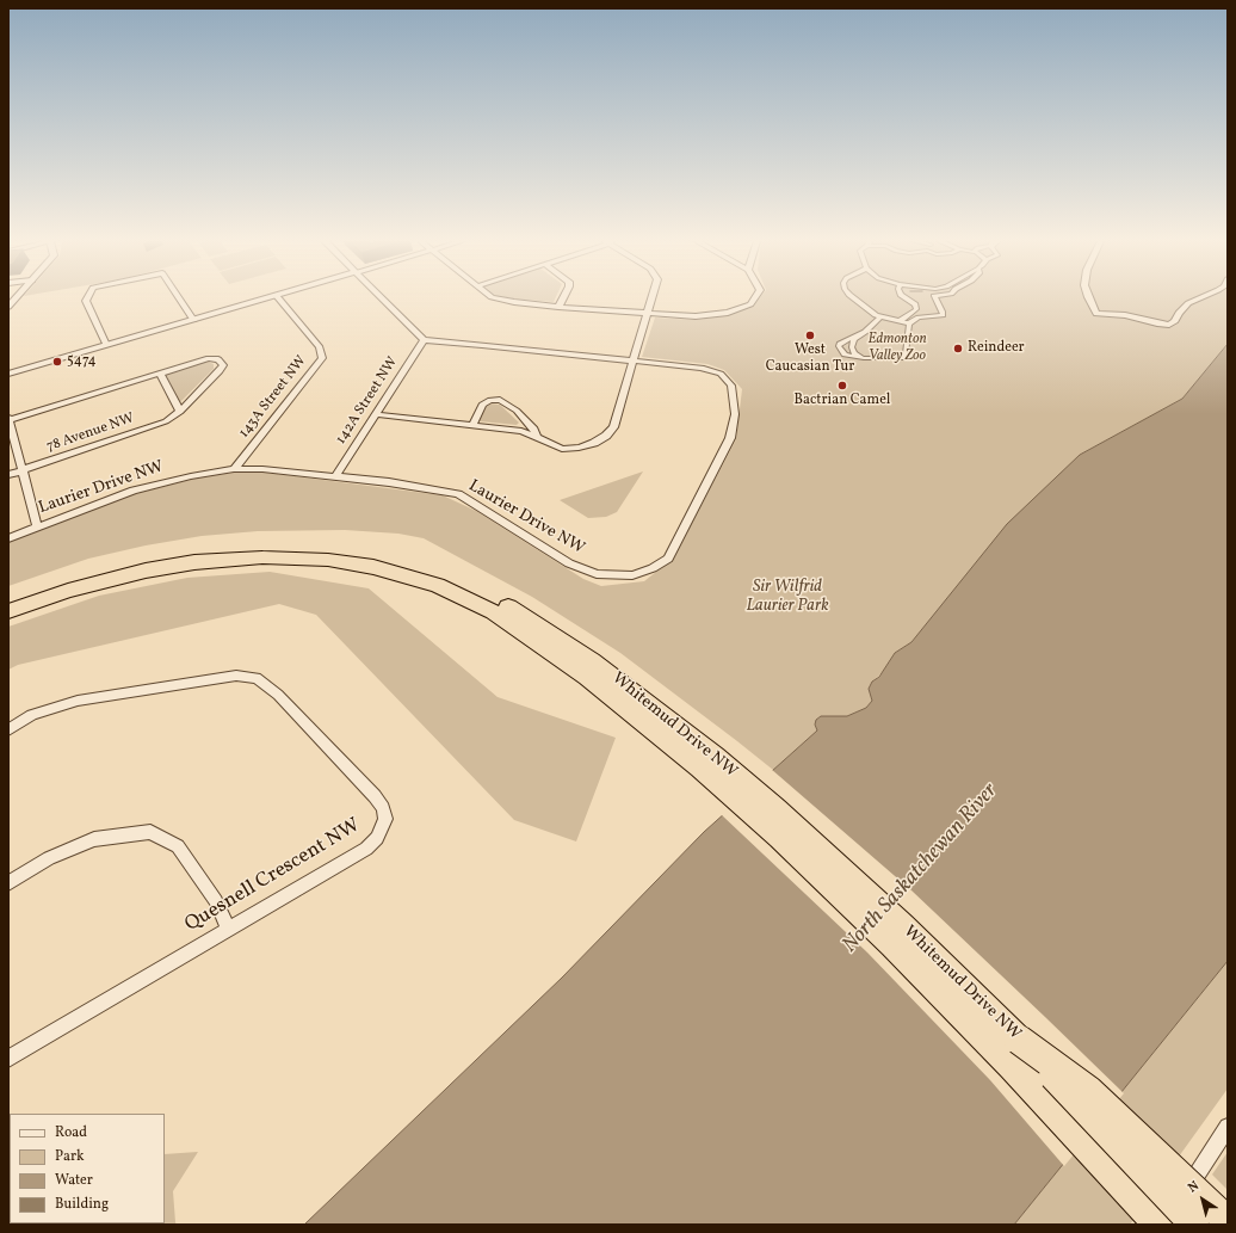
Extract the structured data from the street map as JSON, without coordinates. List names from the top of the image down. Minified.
{"streets":{"highway":["Whitemud Drive NW"],"street":["143A Street NW","142A Street NW","78 Avenue NW","Laurier Drive NW","Quesnell Crescent NW"]},"crossings":[["143A Street NW","Laurier Drive NW"],["142A Street NW","Laurier Drive NW"]],"water":["North Saskatchewan River"],"parks":["Edmonton Valley Zoo","Sir Wilfrid Laurier Park"],"places":["West Caucasian Tur","Reindeer","5474","Bactrian Camel"],"legend":["Road","Park","Water","Building"],"north":"top left"}
